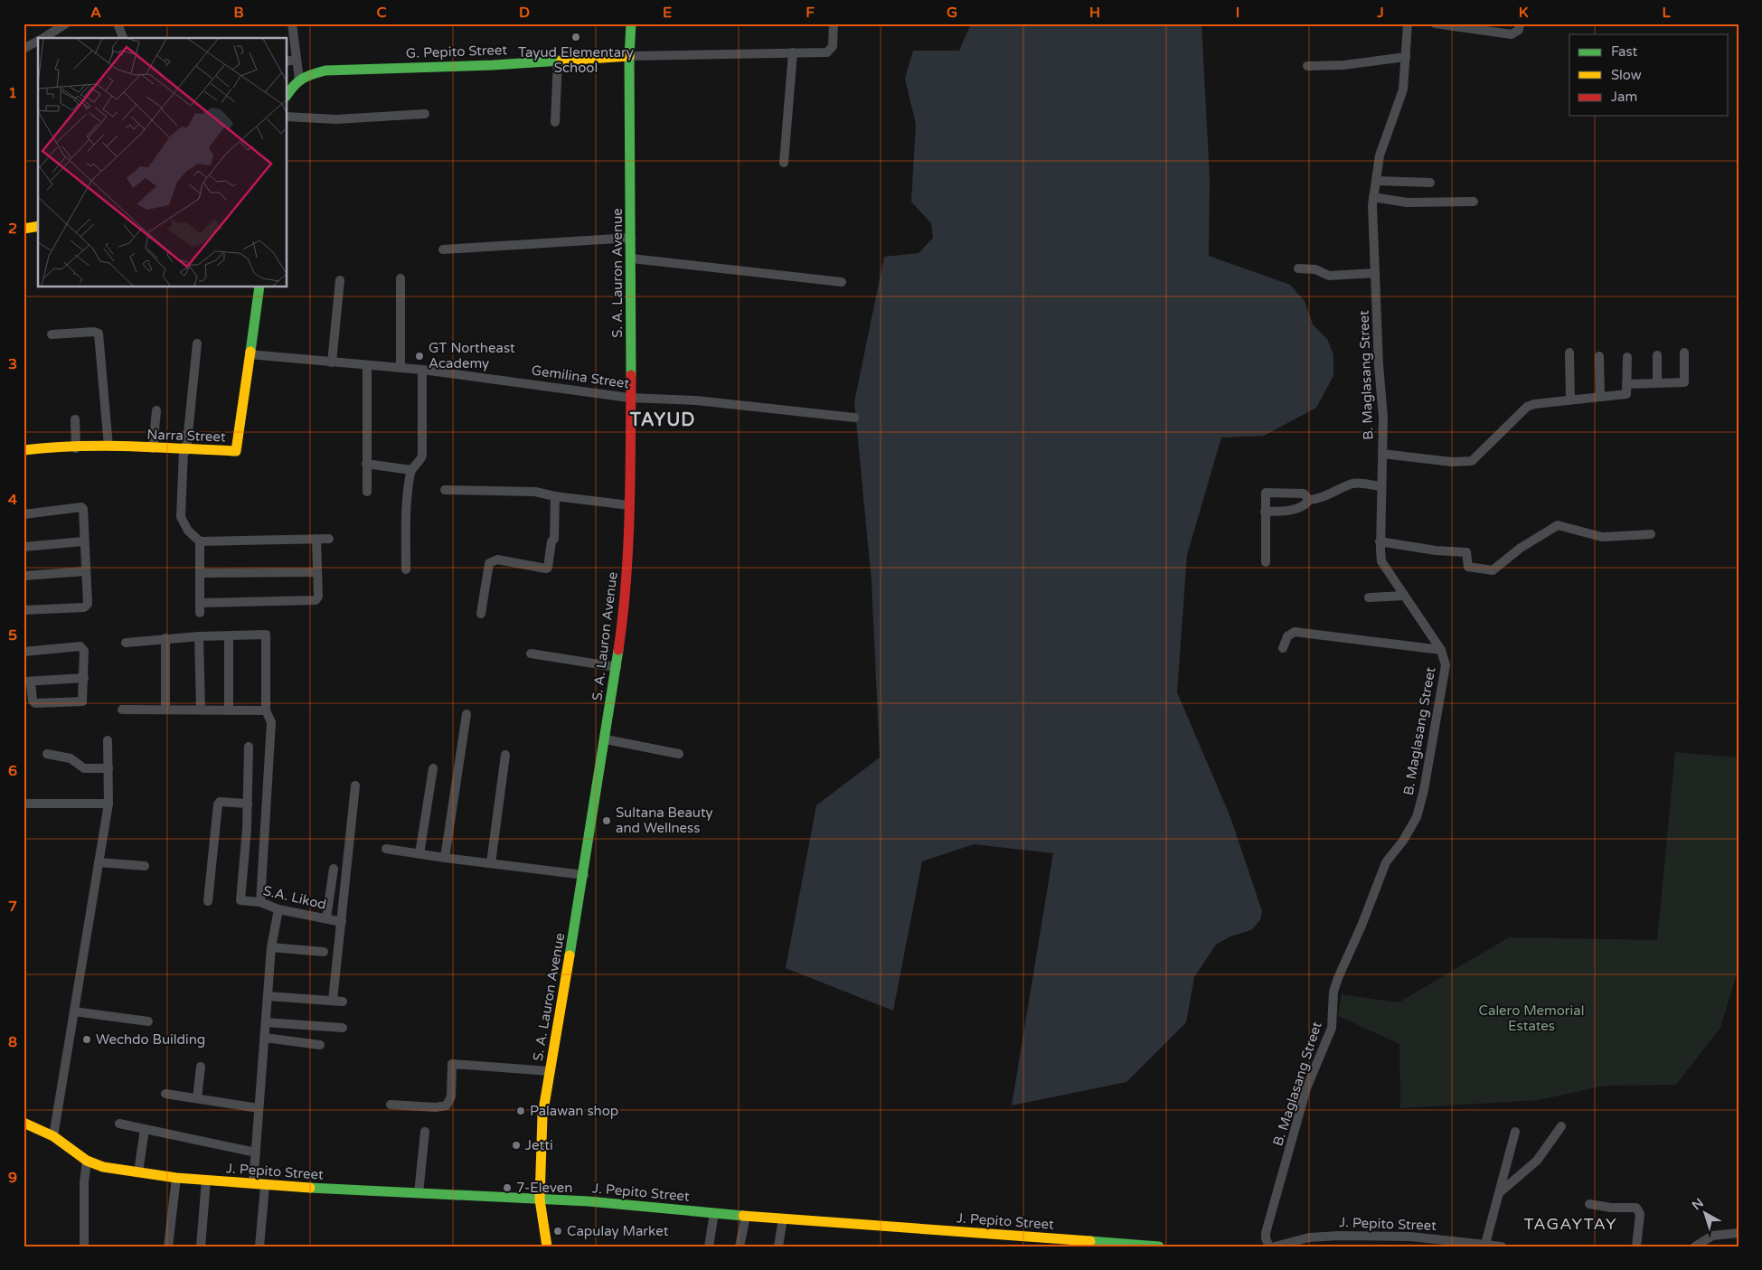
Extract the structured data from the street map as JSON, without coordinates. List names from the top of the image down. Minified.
{"streets":{"main road":["G. Pepito Street","S. A. Lauron Avenue","Narra Street","J. Pepito Street"],"street":["B. Maglasang Street","Gemilina Street","S.A. Likod"]},"crossings":[["G. Pepito Street","S. A. Lauron Avenue"],["S. A. Lauron Avenue","Gemilina Street"],["S. A. Lauron Avenue","J. Pepito Street"],["Gemilina Street","Narra Street"]],"districts":["TAYUD","TAGAYTAY"],"parks":["Calero Memorial Estates"],"places":["Tayud Elementary School","GT Northeast Academy","Sultana Beauty and Wellness","Wechdo Building","Palawan shop","Jetti","7-Eleven","Capulay Market"],"legend":["Fast","Slow","Jam"],"north":"top left","grid":{"columns":["A","B","C","D","E","F","G","H","I","J","K","L"],"rows":["1","2","3","4","5","6","7","8","9"]}}
